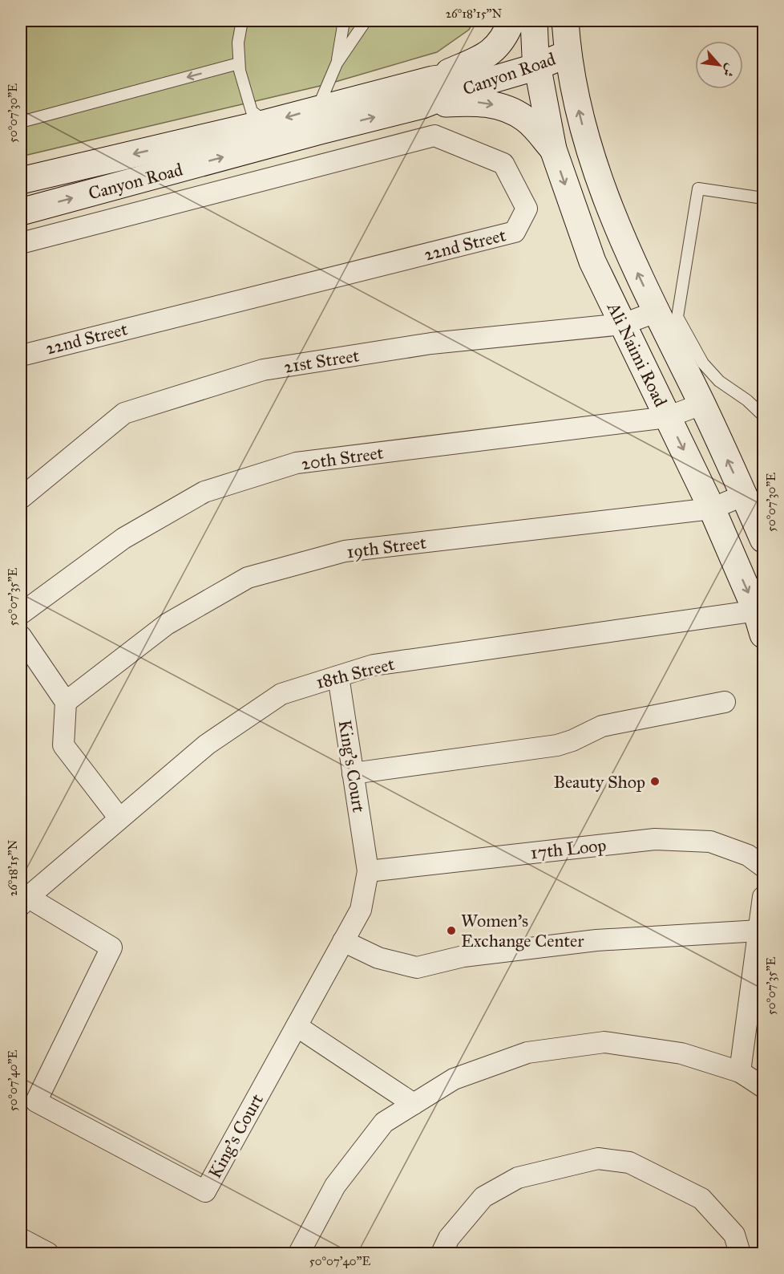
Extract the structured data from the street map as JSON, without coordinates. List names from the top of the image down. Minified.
{"streets":{"main road":["Canyon Road","Ali Naimi Road"],"street":["22nd Street","21st Street","20th Street","19th Street","18th Street","King's Court","17th Loop"]},"crossings":[["Canyon Road","Ali Naimi Road"],["Ali Naimi Road","21st Street"],["Ali Naimi Road","20th Street"],["Ali Naimi Road","19th Street"],["Ali Naimi Road","18th Street"],["18th Street","King's Court"],["King's Court","17th Loop"]],"places":["Beauty Shop","Women's Exchange Center"],"north":"bottom right","coordinates":["26°18'15\"N","50°07'30\"E","50°07'35\"E","50°07'40\"E"]}
